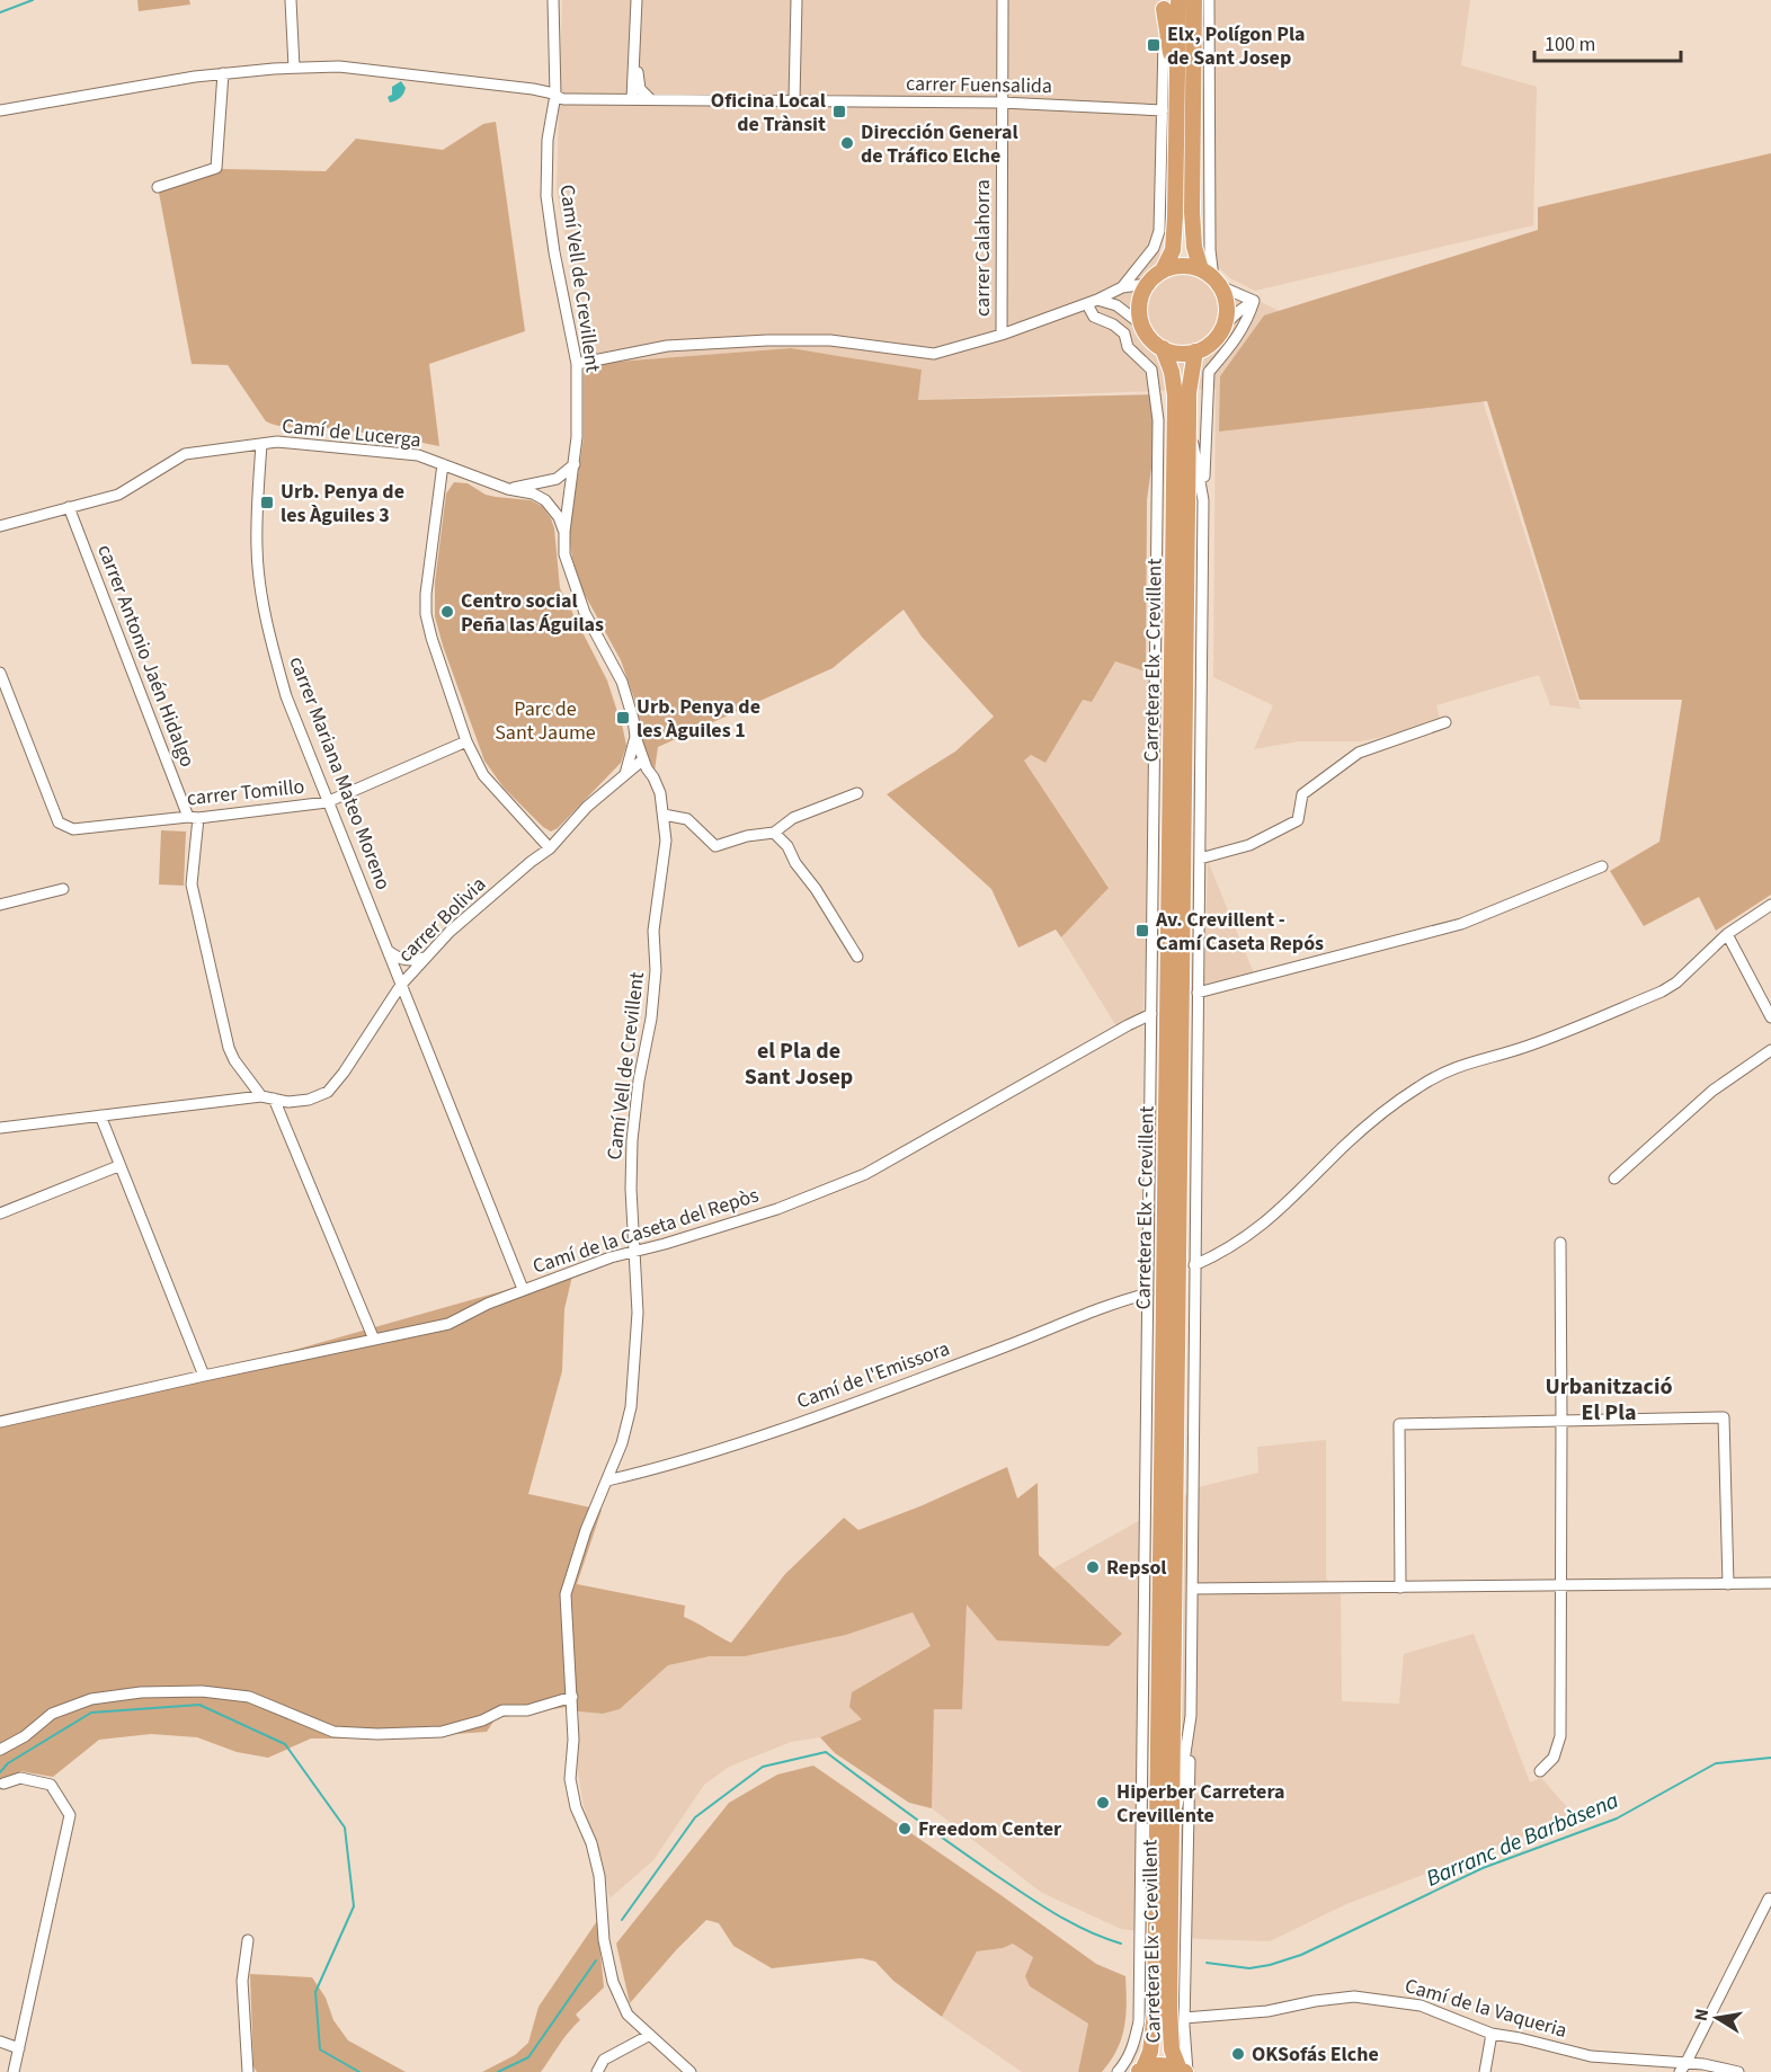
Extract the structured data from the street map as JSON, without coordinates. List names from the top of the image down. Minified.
{"streets":{"highway":["Carretera Elx - Crevillent"],"street":["carrer Fuensalida","carrer Calahorra","Camí Vell de Crevillent","Camí de Lucerga","carrer Antonio Jaén Hidalgo","carrer Mariana Mateo Moreno","carrer Tomillo","carrer Bolivia","Camí de la Caseta del Repòs","Camí de l'Emissora","Camí de la Vaqueria"]},"crossings":[["carrer Fuensalida","carrer Calahorra"],["carrer Fuensalida","Camí Vell de Crevillent"],["Camí Vell de Crevillent","carrer Bolivia"],["Camí Vell de Crevillent","Camí de la Caseta del Repòs"],["Camí Vell de Crevillent","Camí de l'Emissora"],["Camí de Lucerga","carrer Antonio Jaén Hidalgo"],["Camí de Lucerga","carrer Mariana Mateo Moreno"],["carrer Antonio Jaén Hidalgo","carrer Tomillo"],["carrer Mariana Mateo Moreno","carrer Tomillo"],["carrer Mariana Mateo Moreno","carrer Bolivia"],["carrer Mariana Mateo Moreno","Camí de la Caseta del Repòs"]],"districts":["el Pla de Sant Josep","Urbanització El Pla"],"water":["Barranc de Barbàsena"],"parks":["Parc de Sant Jaume"],"places":{"transit":["Elx, Polígon Pla de Sant Josep","Oficina Local de Trànsit","Urb. Penya de les Àguiles 3","Urb. Penya de les Àguiles 1","Av. Crevillent - Camí Caseta Repós"],"other":["Dirección General de Tráfico Elche","Centro social Peña las Águilas","Repsol","Hiperber Carretera Crevillente","Freedom Center","OKSofás Elche"]},"scale_bar":"100 m","north":"left"}
